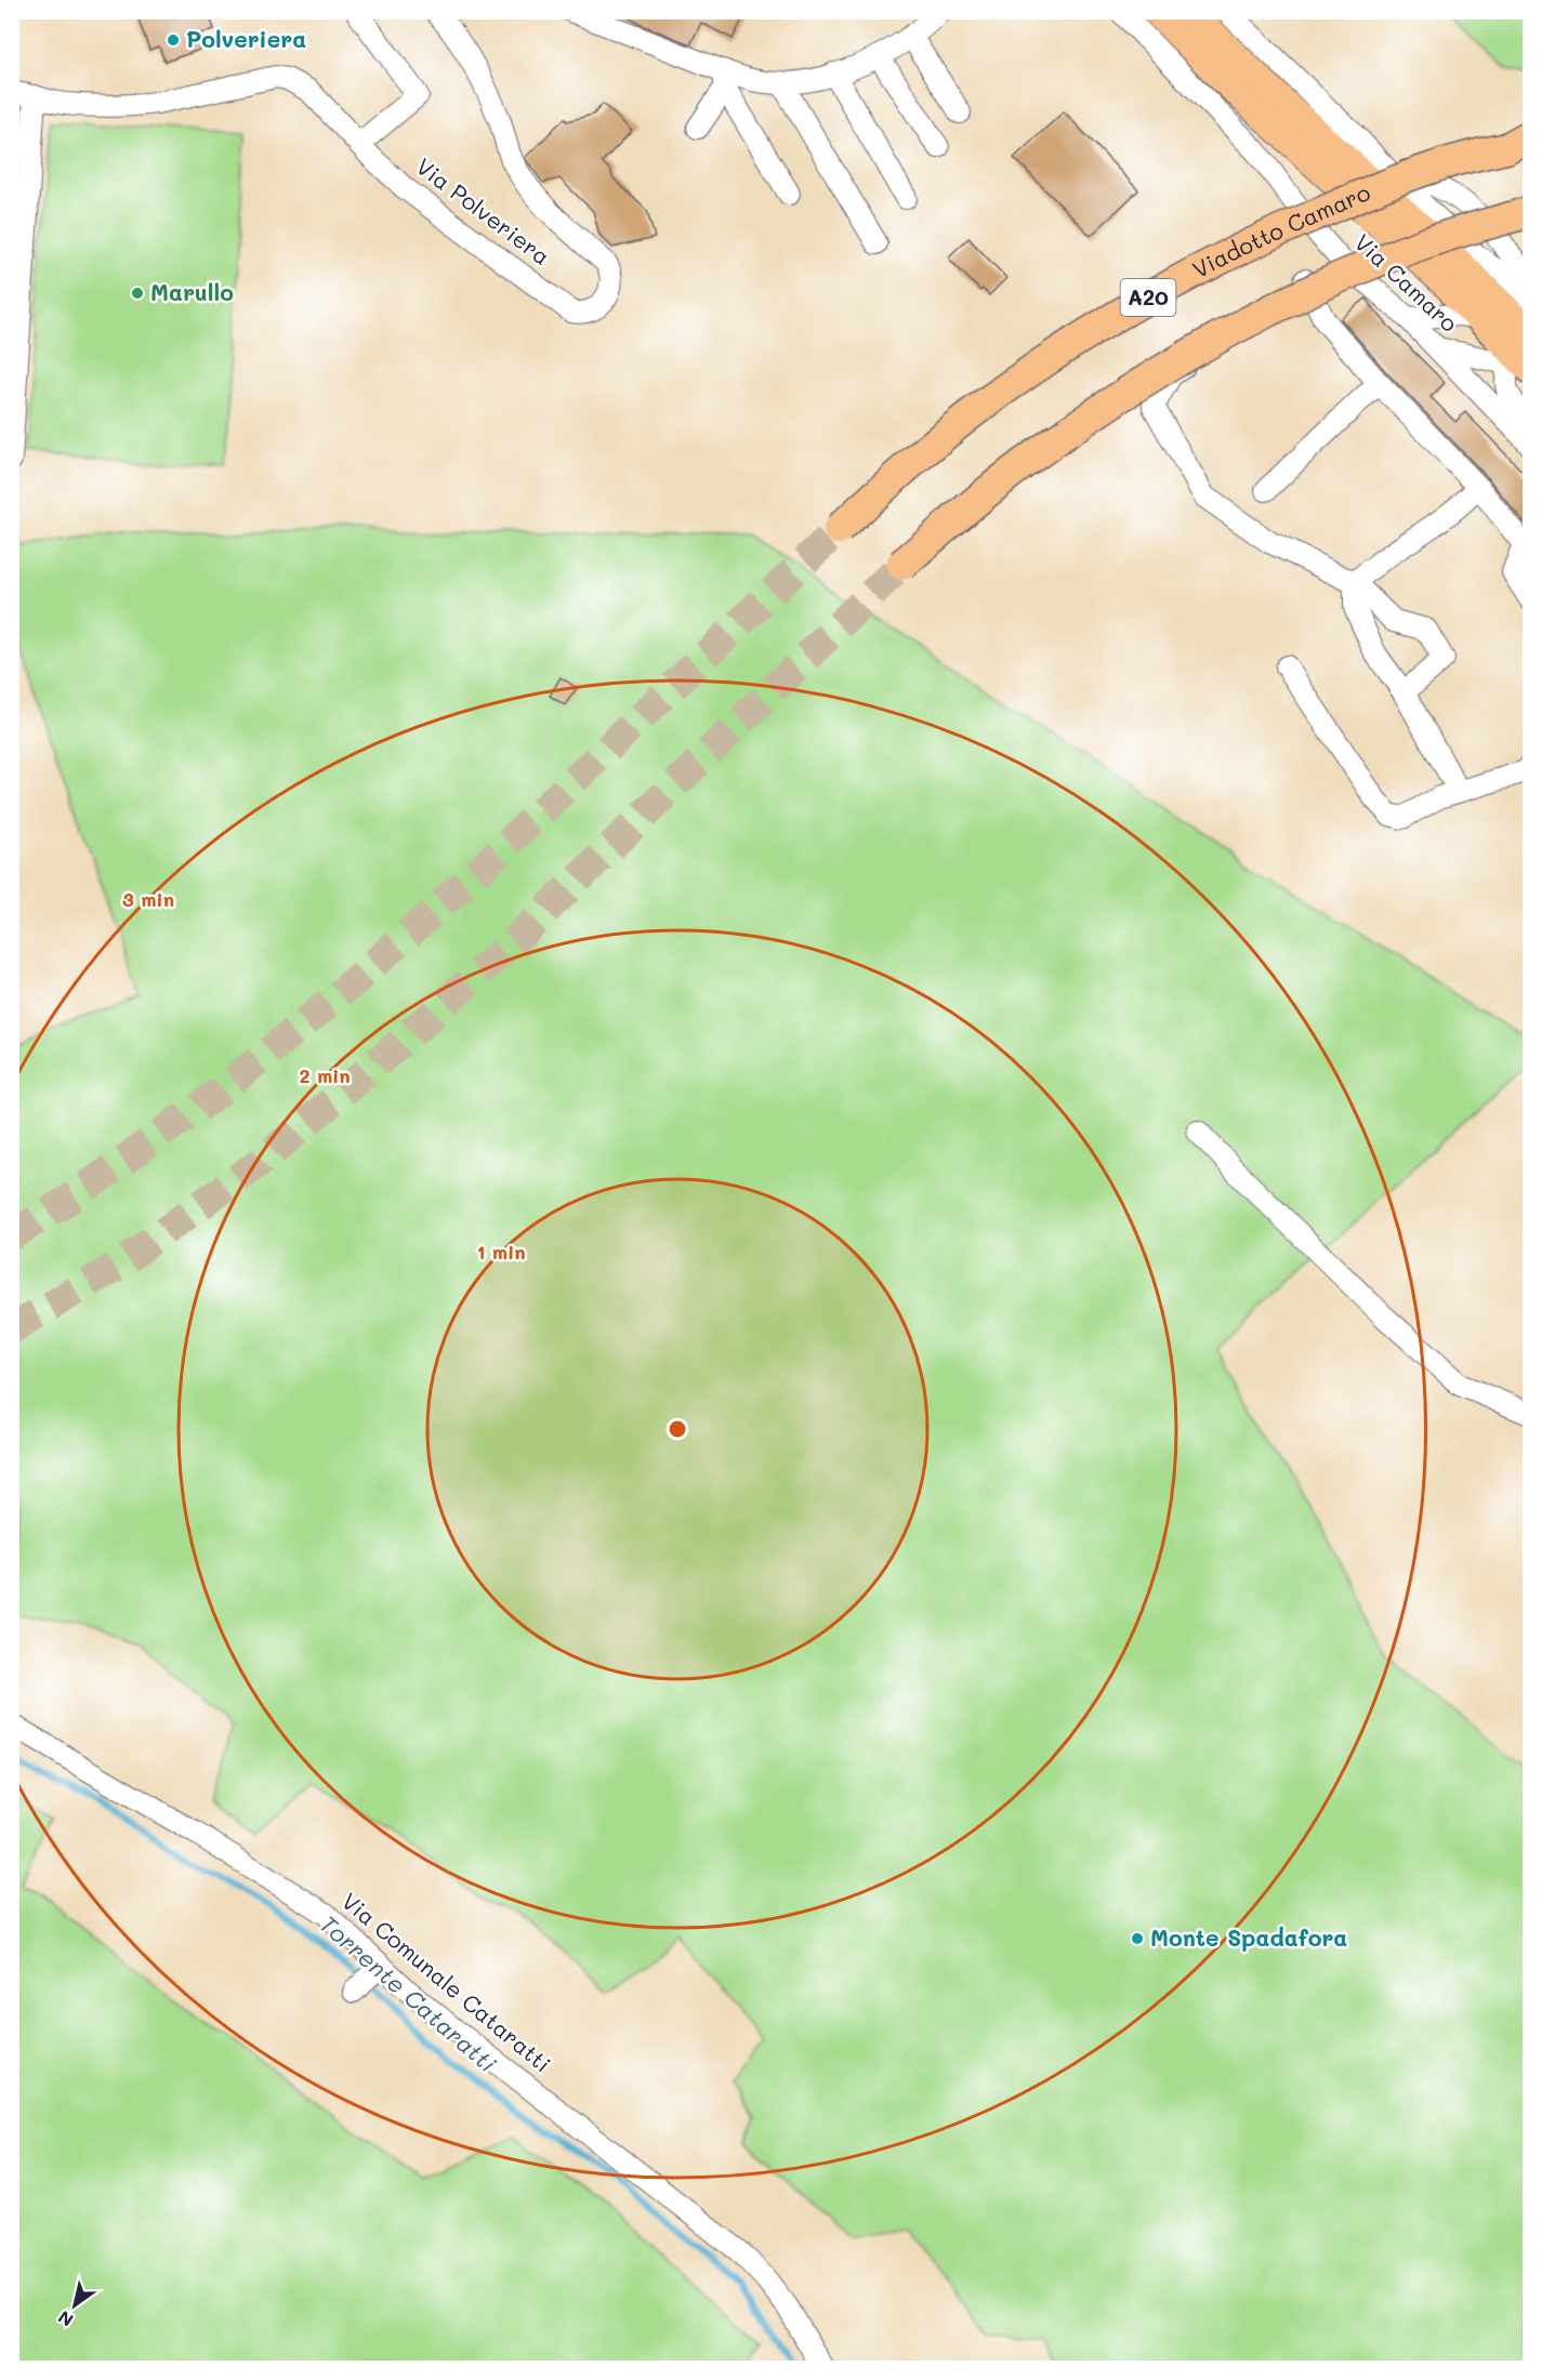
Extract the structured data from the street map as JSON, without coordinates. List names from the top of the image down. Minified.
{"streets":{"highway":["Viadotto Camaro","A20"],"street":["Via Polveriera","Via Camaro","Via Comunale Cataratti"]},"water":["Torrente Cataratti"],"places":["Polveriera","Marullo","Monte Spadafora"],"north":"bottom left","rings":["3 min","2 min","1 min"]}
